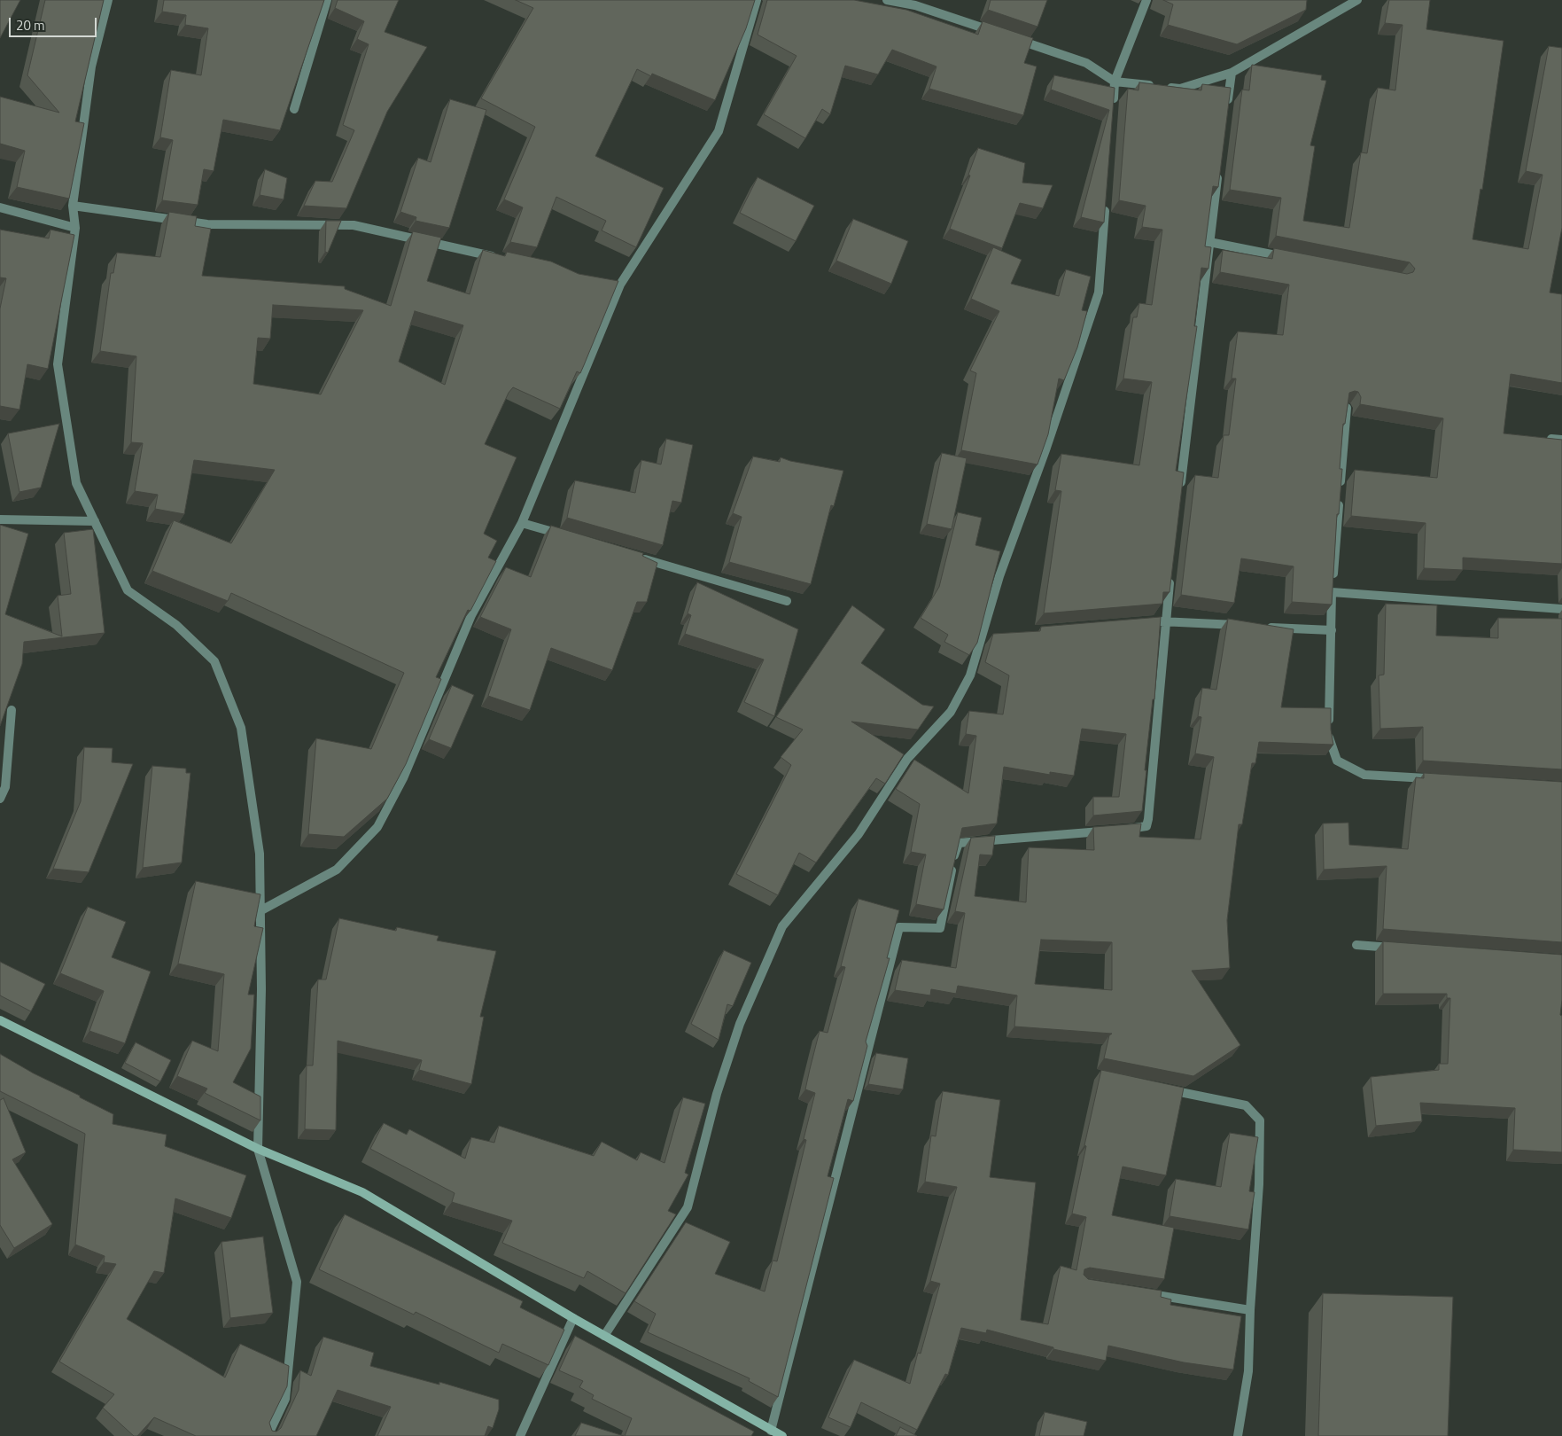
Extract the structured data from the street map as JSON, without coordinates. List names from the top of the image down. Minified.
{"scale_bar":"20 m"}
